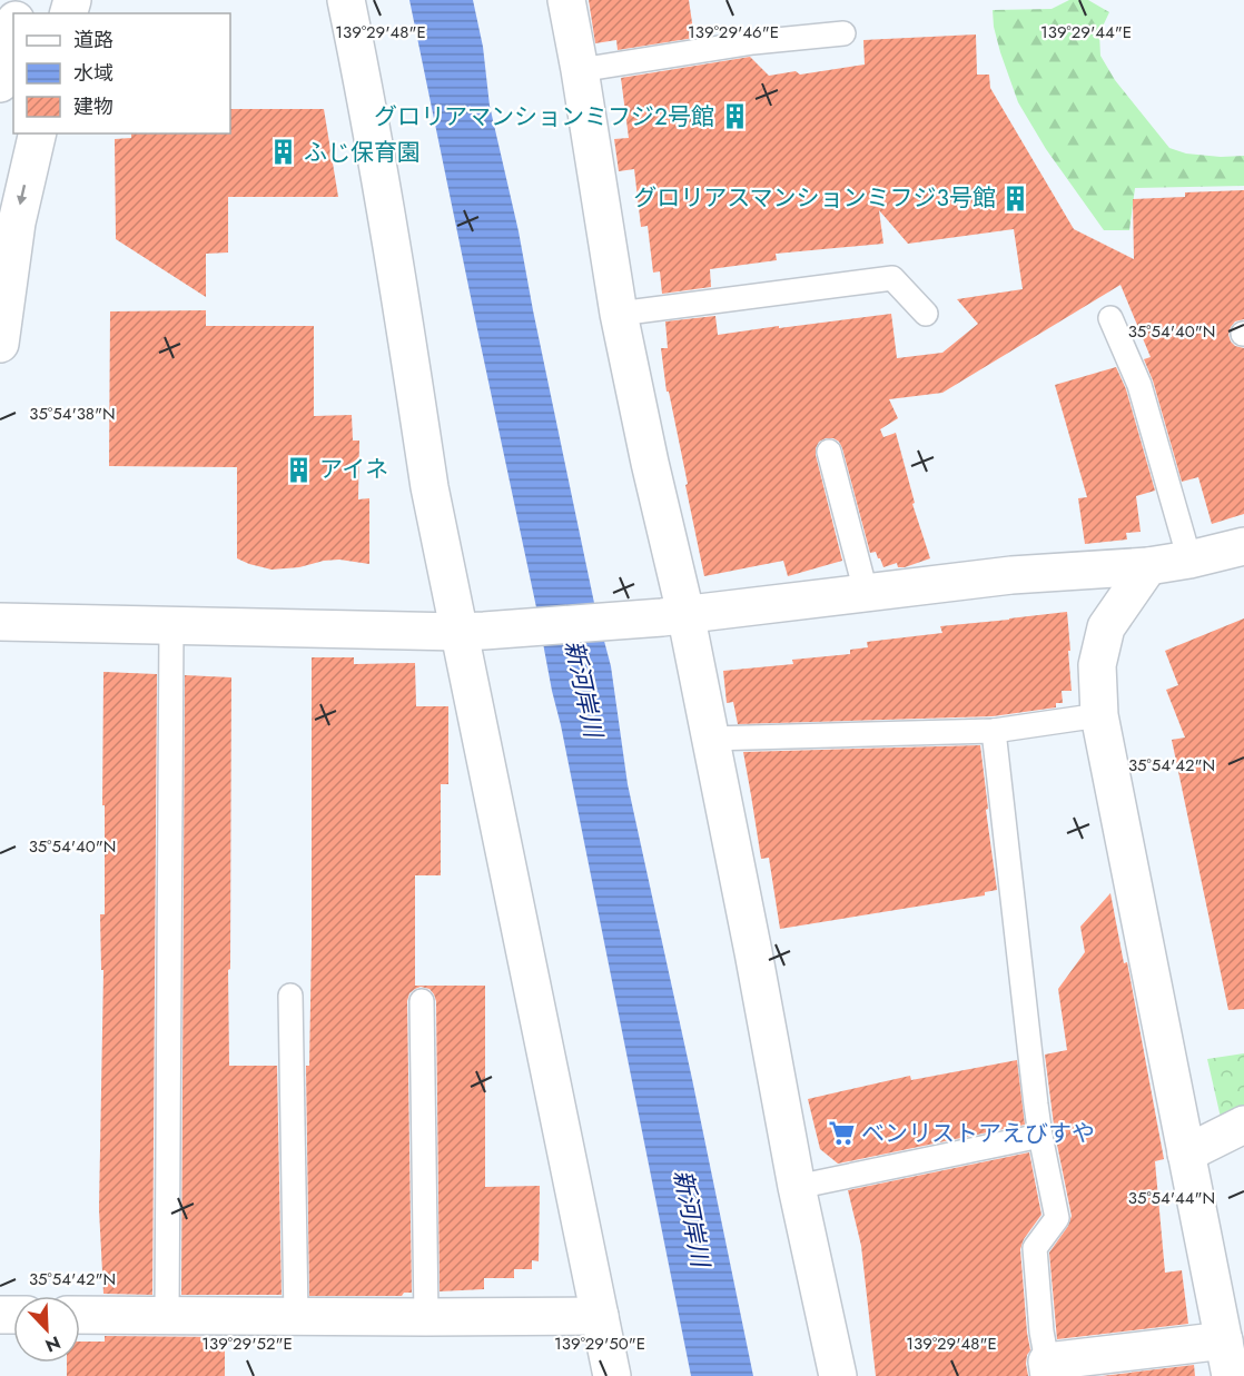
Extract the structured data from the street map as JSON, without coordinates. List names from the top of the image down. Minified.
{"water":["新河岸川"],"places":{"building":["グロリアマンションミフジ2号館","ふじ保育園","グロリアスマンションミフジ3号館","アイネ"],"supermarket":["ベンリストアえびすや"]},"legend":["道路","水域","建物"],"north":"bottom right","coordinates":["139°29'48\"E","139°29'46\"E","139°29'44\"E","35°54'40\"N","35°54'38\"N","35°54'42\"N","35°54'44\"N","139°29'52\"E","139°29'50\"E"]}
